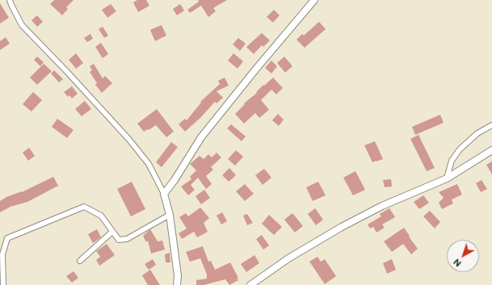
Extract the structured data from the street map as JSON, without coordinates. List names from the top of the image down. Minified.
{"north":"bottom left"}
